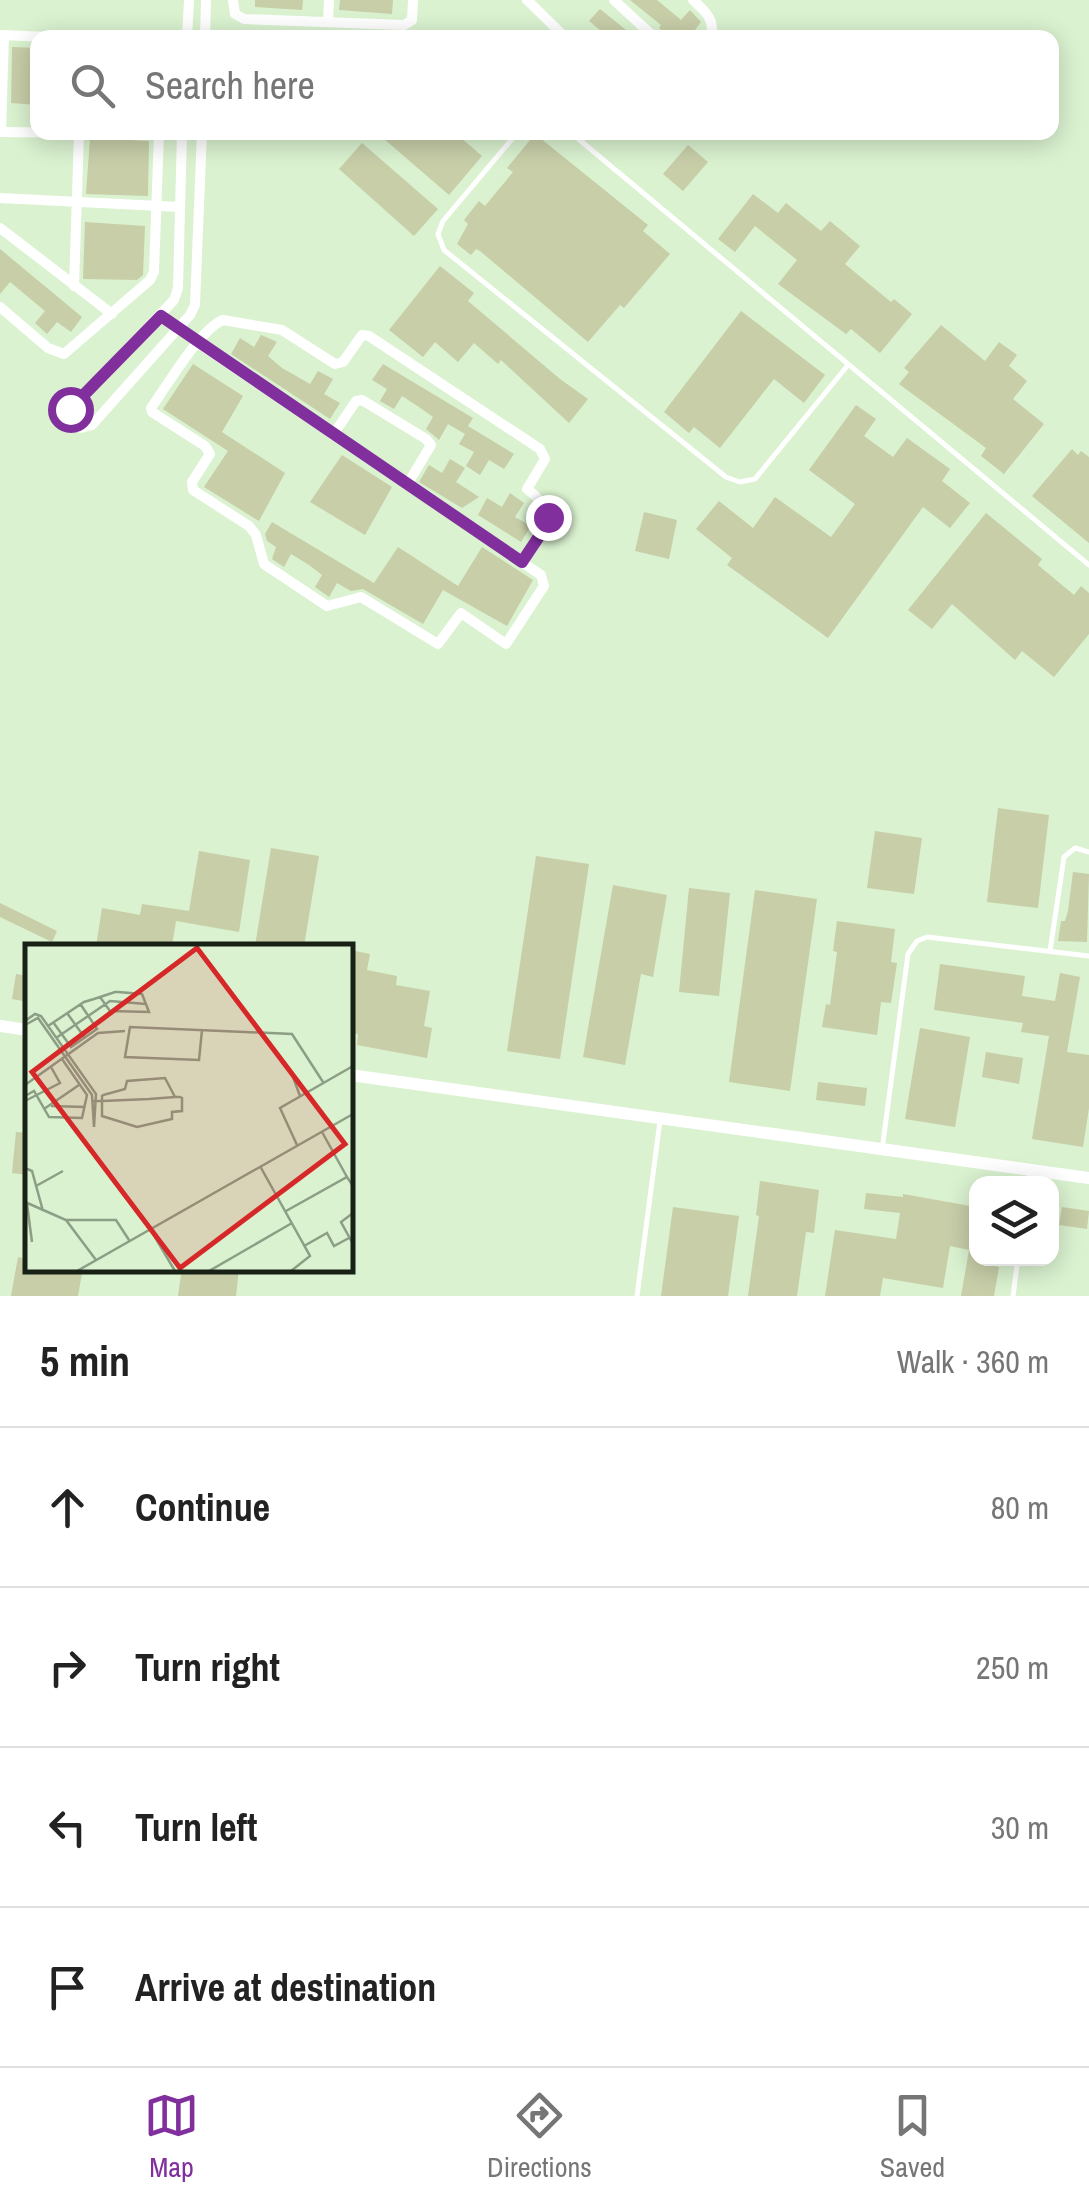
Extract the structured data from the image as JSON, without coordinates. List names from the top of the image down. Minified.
{"page":{"search":"Search here","heading":["5 min","Walk · 360 m"],"list":[["Continue","80 m"],["Turn right","250 m"],["Turn left","30 m"],"Arrive at destination"],"nav":["Map","Directions","Saved"]}}
